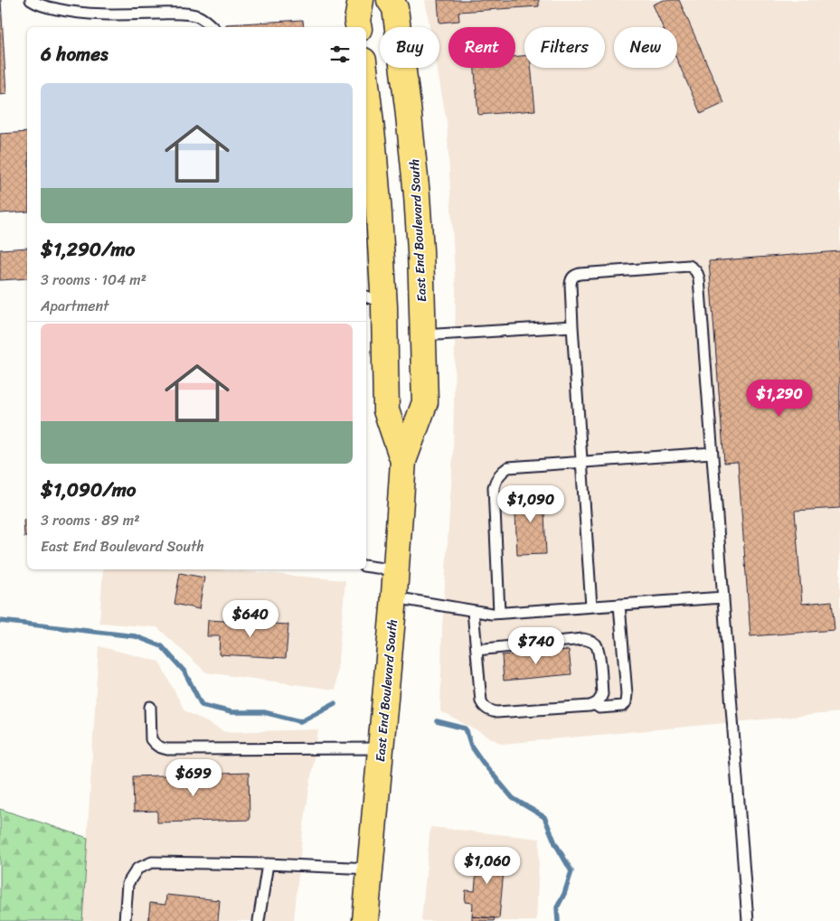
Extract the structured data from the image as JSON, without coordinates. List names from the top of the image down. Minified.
{"streets":{"highway":["East End Boulevard South"]},"page":{"chip":["Buy","Rent","Filters","New"],"heading":"6 homes","list":[{"name":"$1,290/mo","note":"3 rooms · 104 m² · Apartment"},{"name":"$1,090/mo","note":"3 rooms · 89 m² · East End Boulevard South"}],"price":["$1,290","$1,090","$640","$740","$699","$1,060"]}}
